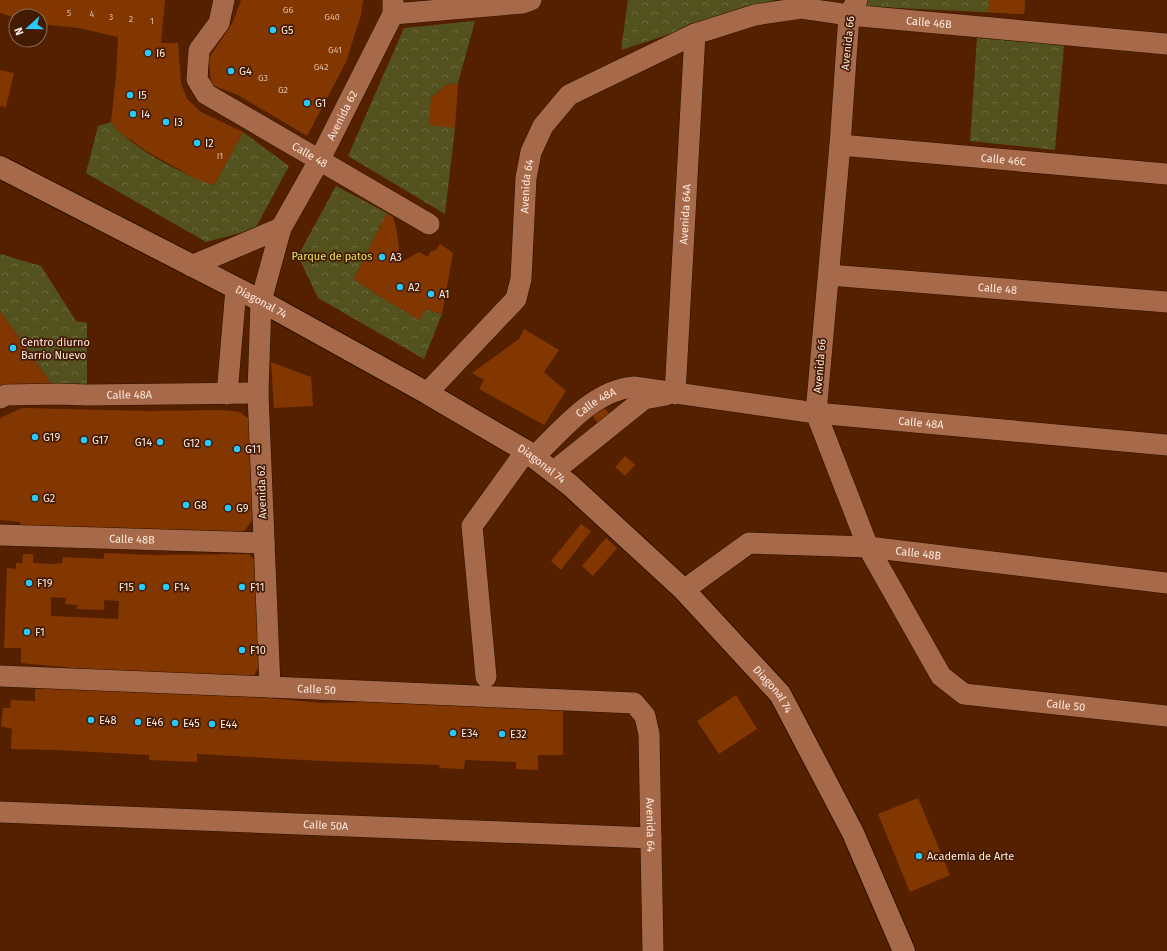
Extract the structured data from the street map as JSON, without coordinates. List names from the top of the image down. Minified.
{"streets":{"street":["Calle 46B","Avenida 66","Avenida 62","Calle 48","Calle 46C","Avenida 64","Avenida 64A","Diagonal 74","Calle 48A","Calle 48B","Calle 50","Calle 50A"]},"crossings":[["Calle 46B","Avenida 66"],["Calle 46B","Avenida 64"],["Calle 46B","Avenida 64A"],["Avenida 66","Calle 48"],["Avenida 66","Calle 46C"],["Avenida 66","Calle 48A"],["Avenida 66","Calle 48B"],["Avenida 66","Calle 50"],["Avenida 62","Calle 48"],["Avenida 62","Diagonal 74"],["Avenida 62","Calle 48A"],["Avenida 62","Calle 48B"],["Avenida 62","Calle 50"],["Avenida 64","Avenida 64A"],["Avenida 64","Diagonal 74"],["Avenida 64","Calle 50"],["Avenida 64","Calle 50A"],["Avenida 64A","Calle 48A"],["Diagonal 74","Calle 48A"],["Diagonal 74","Calle 48B"]],"parks":["Parque de patos"],"places":["G5","I6","G4","I5","G1","I4","I3","I2","A3","A2","A1","Centro diurno Barrio Nuevo","G19","G17","G14","G12","G11","G2","G8","G9","F19","F15","F14","F11","F1","F10","E48","E46","E45","E44","E34","E32","Academia de Arte"],"house_numbers":["G6","5","4","3","G40","2","1","G41","G42","G3","G2","I1"],"north":"left"}
